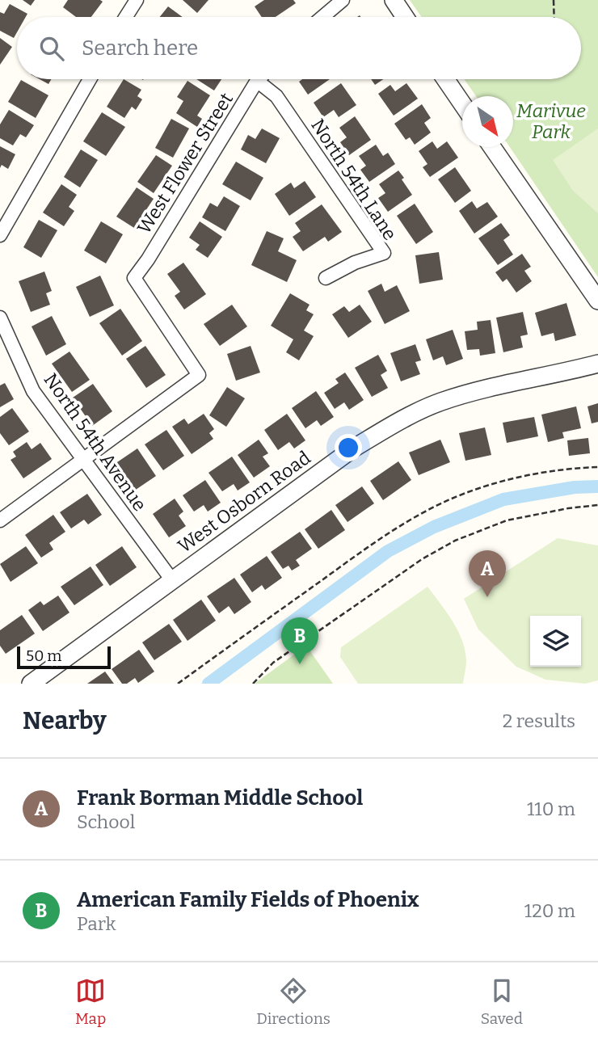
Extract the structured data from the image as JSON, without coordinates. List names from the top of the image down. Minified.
{"streets":{"street":["West Flower Street","North 54th Lane","North 54th Avenue","West Osborn Road"]},"crossings":[["West Flower Street","North 54th Lane"],["West Flower Street","North 54th Avenue"],["North 54th Avenue","West Osborn Road"]],"parks":["Marivue Park"],"scale_bar":"50 m","north":"bottom right","page":{"search":"Search here","pins":["A","B"],"scale":"50 m","heading":["Nearby","2 results"],"list":[{"mark":"A","name":"Frank Borman Middle School","note":"School","value":"110 m"},{"mark":"B","name":"American Family Fields of Phoenix","note":"Park","value":"120 m"}],"nav":["Map","Directions","Saved"]}}
